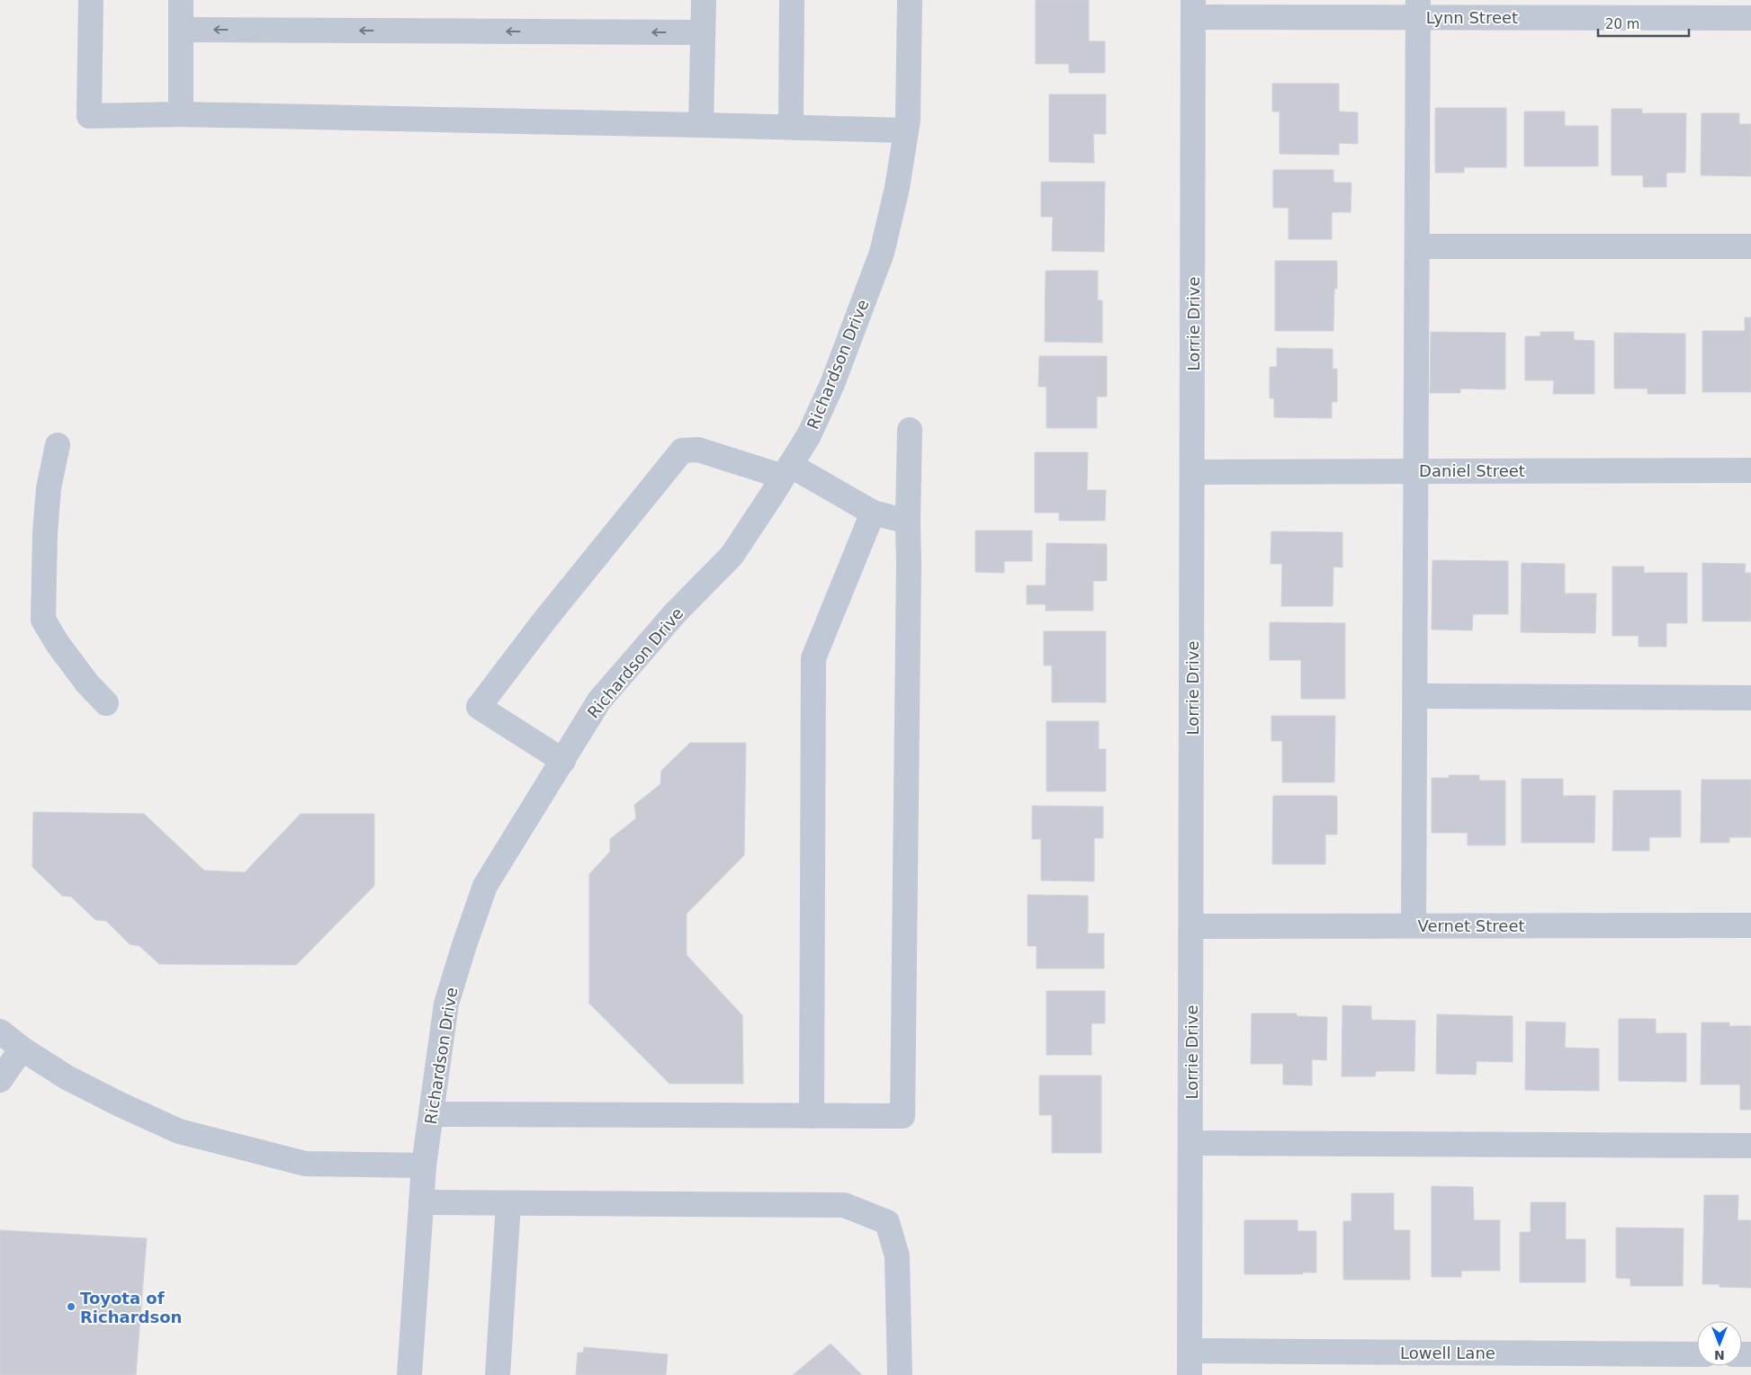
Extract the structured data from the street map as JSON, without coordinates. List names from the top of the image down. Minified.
{"streets":{"street":["Lynn Street","Lorrie Drive","Richardson Drive","Daniel Street","Vernet Street","Lowell Lane"]},"crossings":[["Lynn Street","Lorrie Drive"],["Lorrie Drive","Daniel Street"],["Lorrie Drive","Vernet Street"],["Lorrie Drive","Lowell Lane"]],"places":["Toyota of Richardson"],"scale_bar":"20 m","north":"bottom"}
